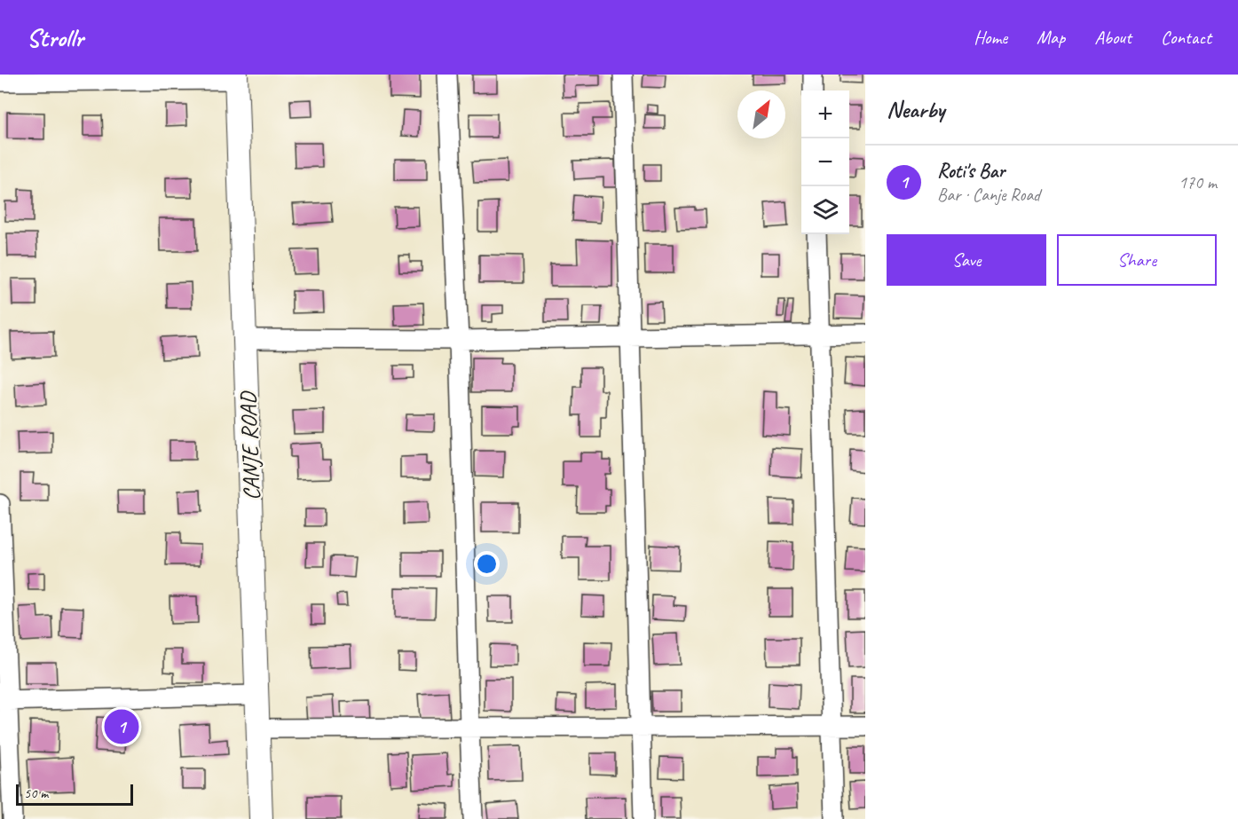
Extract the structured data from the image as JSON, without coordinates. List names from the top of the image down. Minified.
{"streets":{"street":["CANJE ROAD"]},"scale_bar":"50 m","north":"top right","page":{"header":"Strollr","nav":["Home","Map","About","Contact"],"heading":"Nearby","map_buttons":["+","−"],"list":[{"mark":"1","name":"Roti's Bar","note":"Bar · Canje Road","value":"170 m"}],"buttons":["Save","Share"],"pins":"1","scale":"50 m"}}
